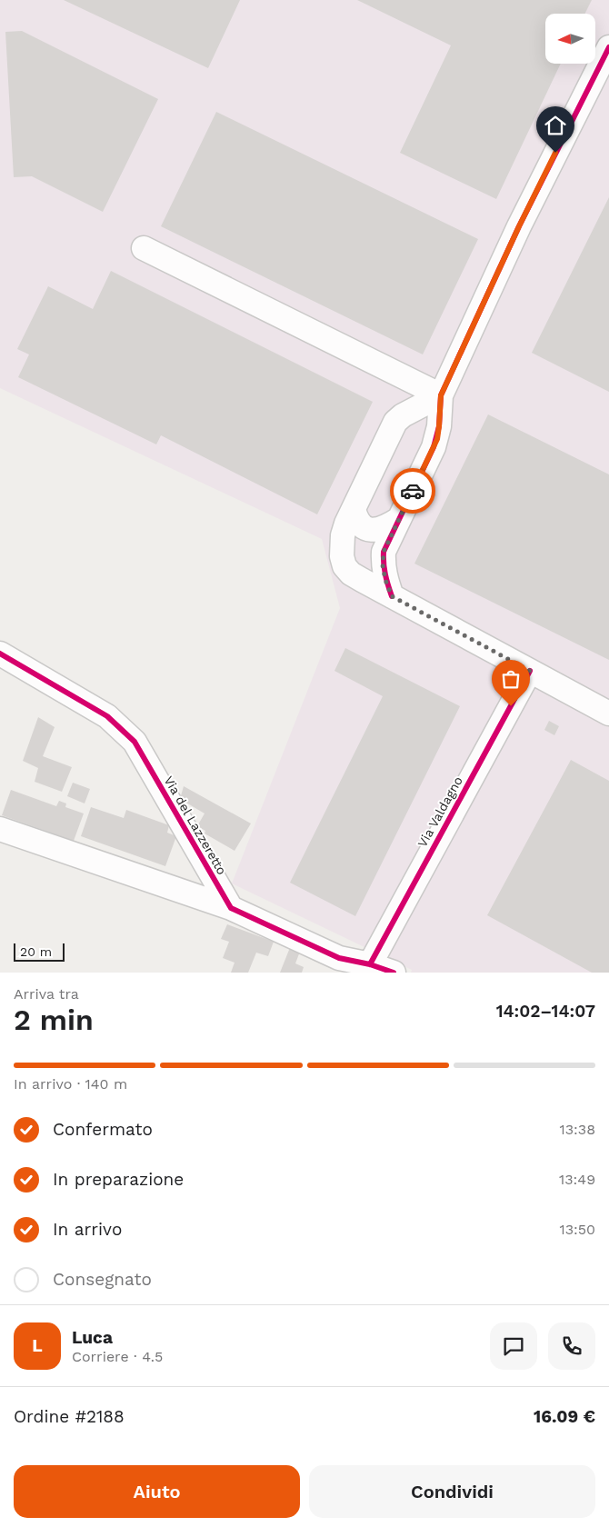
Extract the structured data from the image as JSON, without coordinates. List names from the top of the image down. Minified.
{"streets":{"street":["Via Valdagno","Via del Lazzeretto"]},"scale_bar":"20 m","north":"left","page":{"scale":"20 m","heading":["2 min","Arriva tra","14:02–14:07"],"panel":["Luca","Corriere · 4.5","Ordine #2188","16.09 €"],"bar":"In arrivo · 140 m","list":[["Confermato","13:38"],["In preparazione","13:49"],["In arrivo","13:50"],"Consegnato"],"round":"L","buttons":["Aiuto","Condividi"]}}
